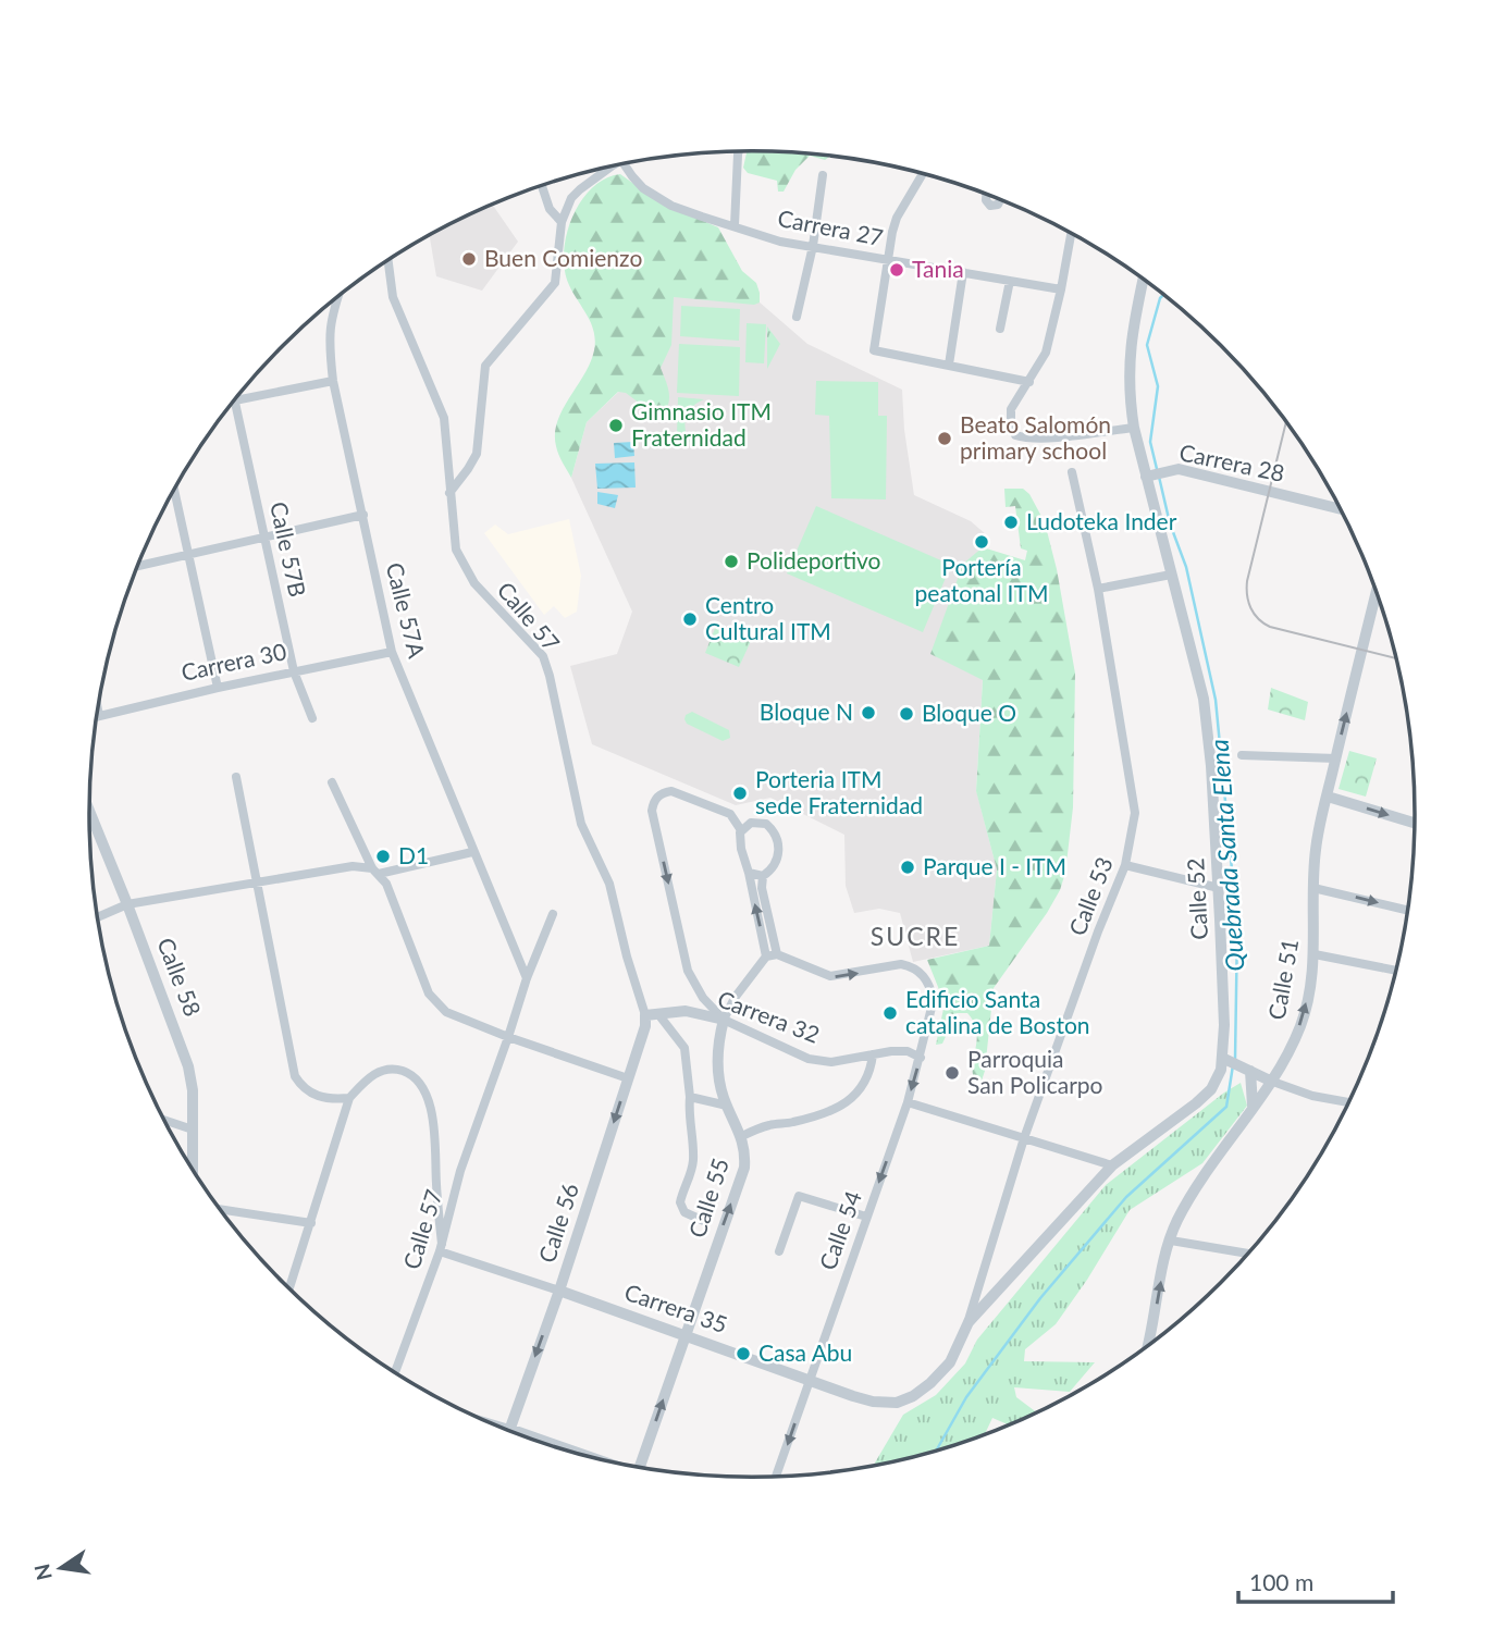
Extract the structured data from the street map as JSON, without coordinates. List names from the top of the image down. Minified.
{"streets":{"street":["Carrera 27","Carrera 28","Calle 57B","Calle 57A","Calle 57","Carrera 30","Calle 53","Calle 52","Calle 58","Calle 51","Carrera 32","Calle 55","Calle 56","Calle 54","Carrera 35"]},"crossings":[["Carrera 28","Calle 52"],["Calle 57B","Carrera 30"],["Calle 57A","Calle 57"],["Calle 57A","Carrera 30"],["Calle 57","Carrera 32"],["Calle 57","Calle 56"],["Calle 57","Carrera 35"],["Calle 53","Calle 52"],["Calle 52","Carrera 35"],["Carrera 32","Calle 55"],["Carrera 32","Calle 56"],["Carrera 32","Calle 54"],["Calle 55","Carrera 35"],["Calle 56","Carrera 35"],["Calle 54","Carrera 35"]],"one_way":["Calle 51","Calle 55","Calle 56"],"districts":["SUCRE"],"water":["Quebrada Santa Elena"],"places":["Buen Comienzo","Tania","Gimnasio ITM Fraternidad","Beato Salomón primary school","Ludoteka Inder","Portería peatonal ITM","Polideportivo","Centro Cultural ITM","Bloque N","Bloque O","Porteria ITM sede Fraternidad","D1","Parque I - ITM","Edificio Santa catalina de Boston","Parroquia San Policarpo","Casa Abu"],"scale_bar":"100 m","north":"left"}
